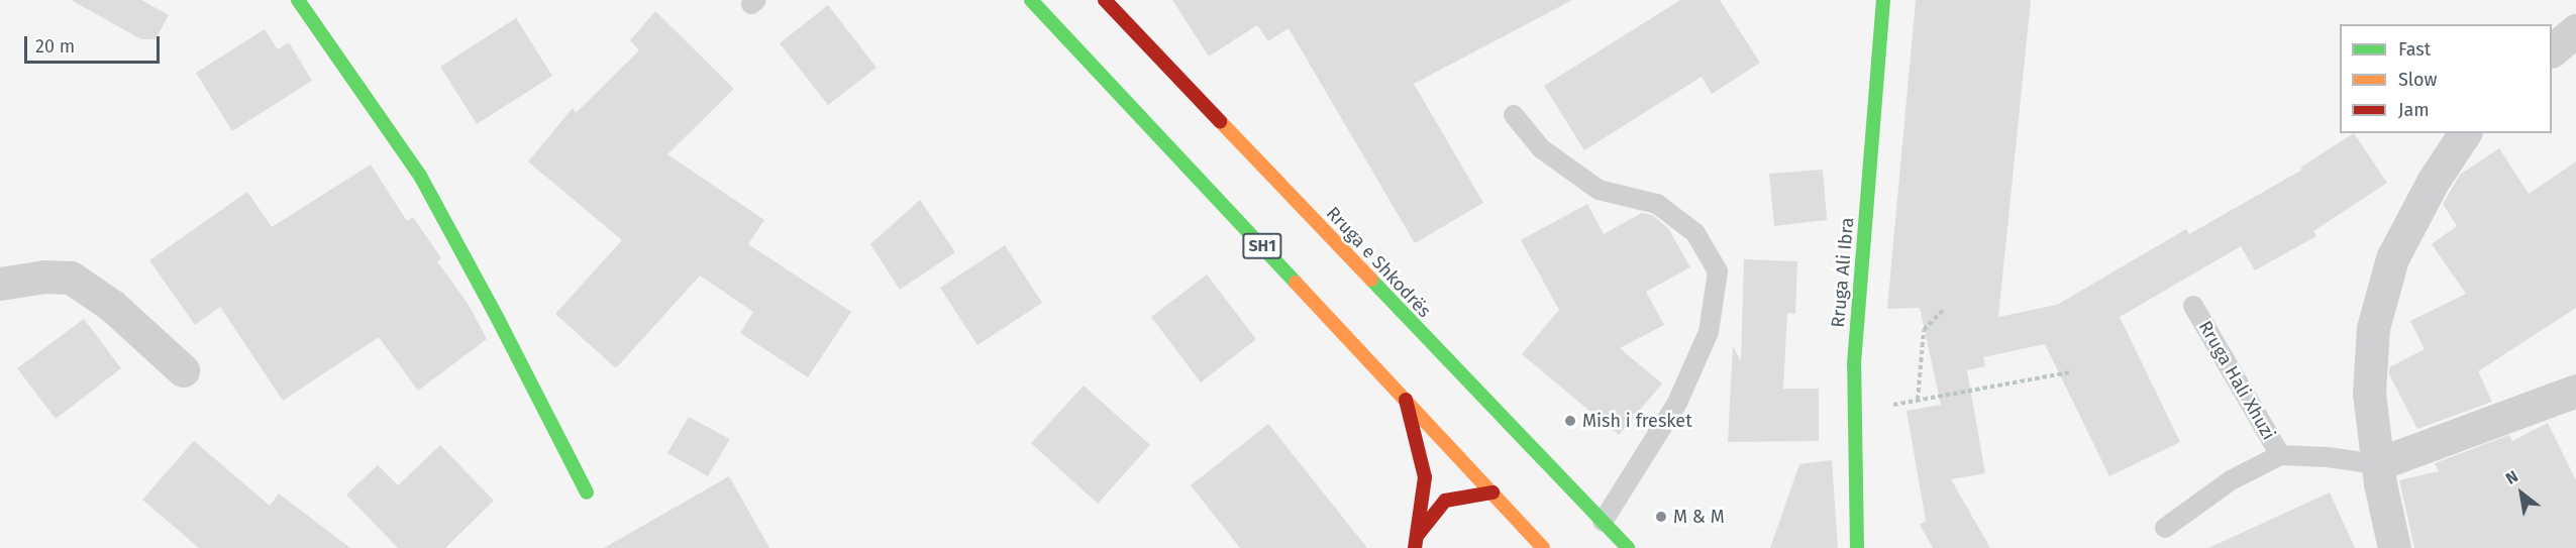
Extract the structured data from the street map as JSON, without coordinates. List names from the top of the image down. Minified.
{"streets":{"main road":["SH1","Rruga e Shkodrës","Rruga Ali Ibra"],"lane":["Rruga Hali Xhuzi"]},"places":["Mish i fresket","M & M"],"legend":["Fast","Slow","Jam"],"scale_bar":"20 m","north":"top left"}
